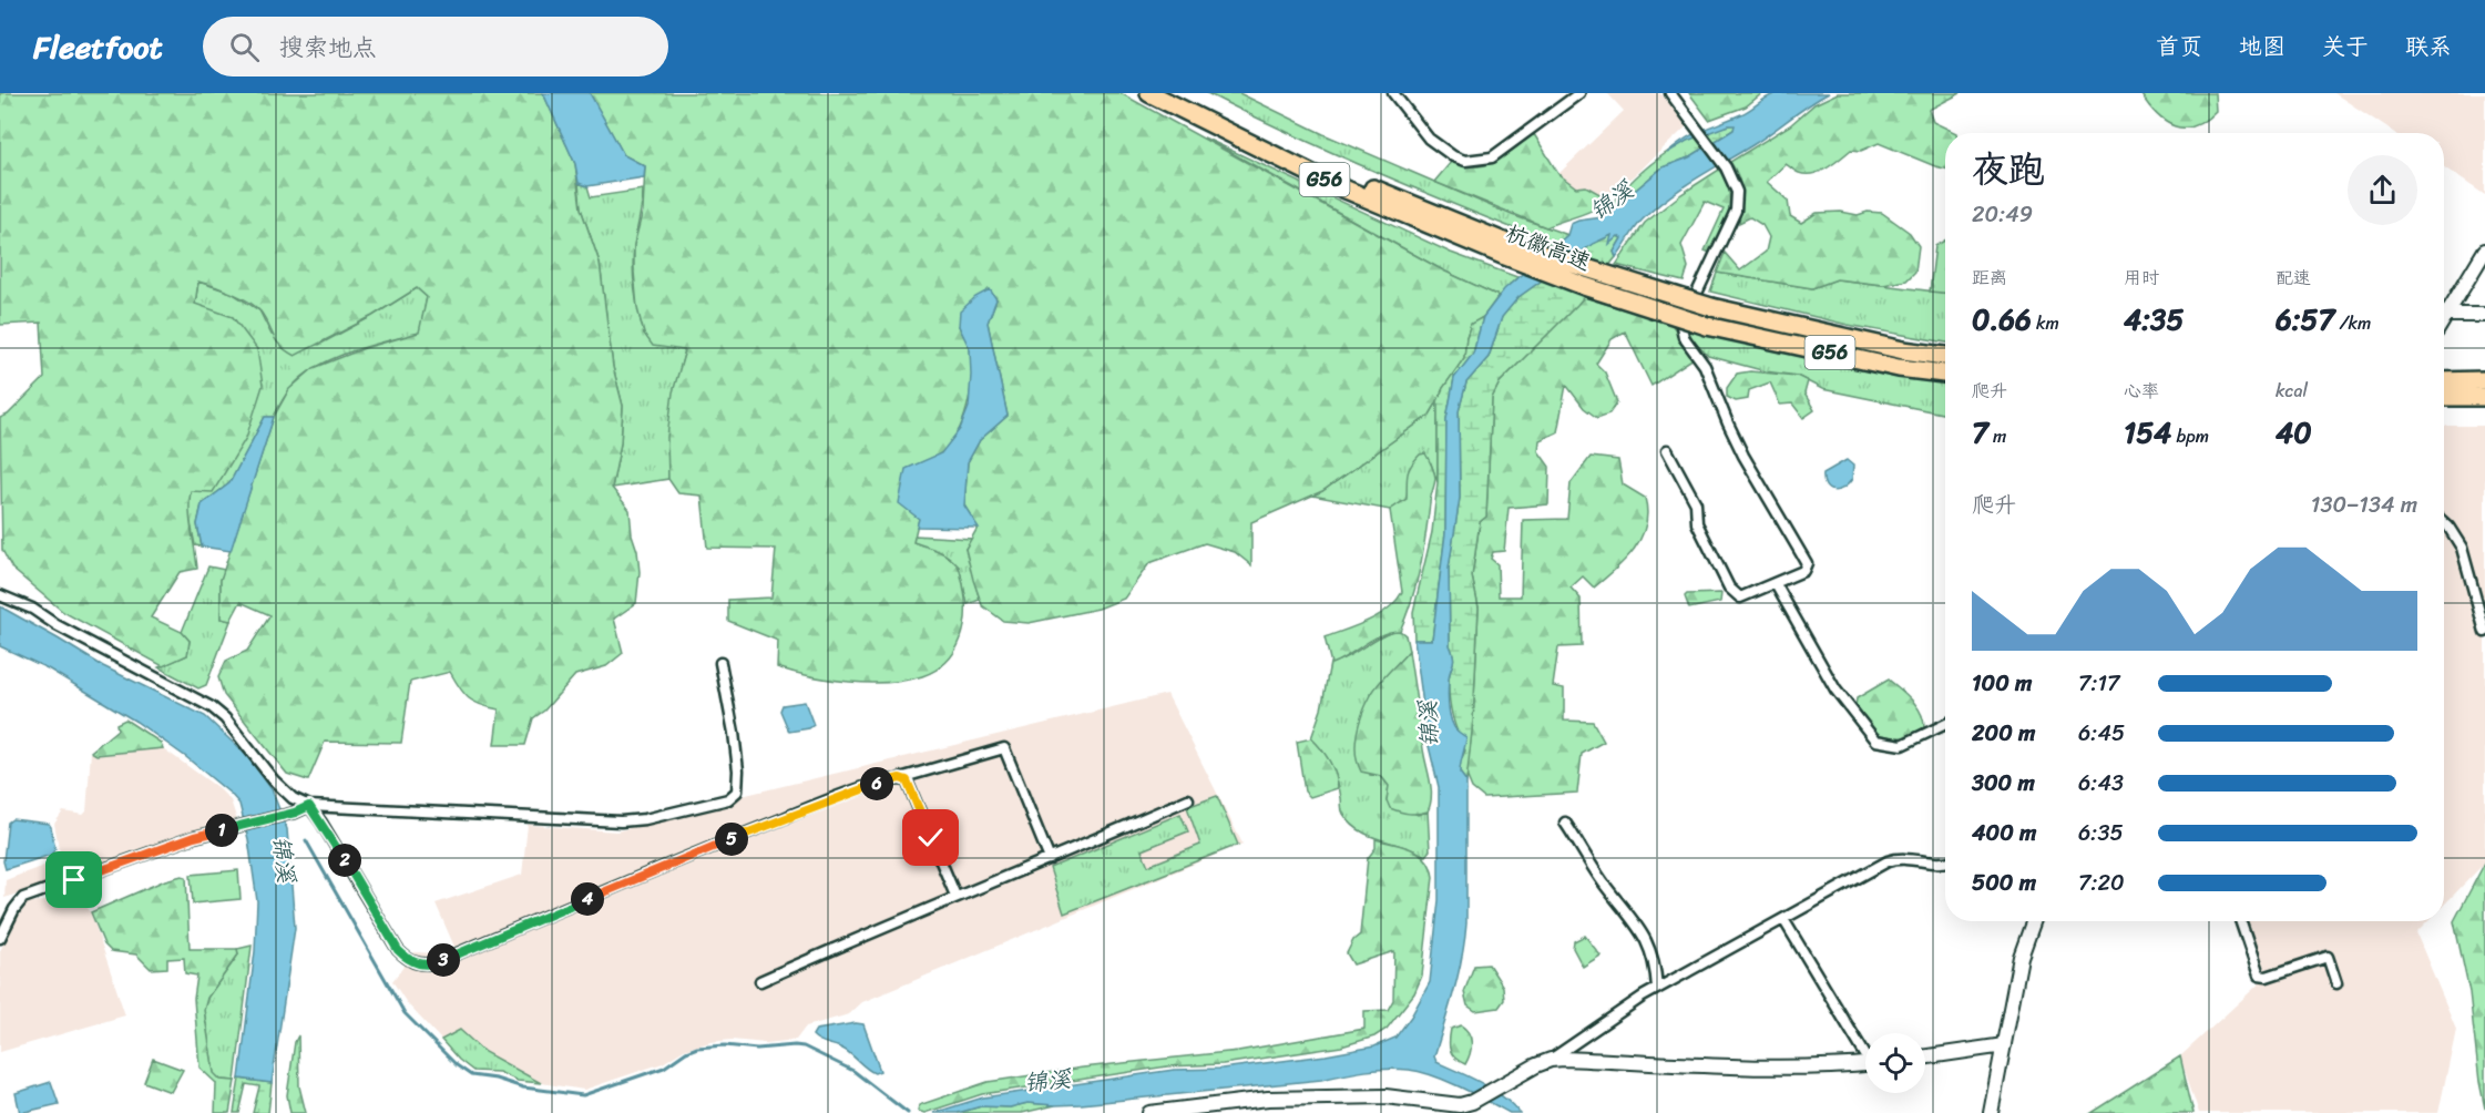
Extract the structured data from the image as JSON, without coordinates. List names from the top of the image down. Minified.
{"streets":{"highway":["G56","杭徽高速"]},"water":["锦溪"],"page":{"header":"Fleetfoot","search":"搜索地点","nav":["首页","地图","关于","联系"],"heading":["夜跑","20:49"],"stats":[["距离","0.66 km"],["用时","4:35"],["配速","6:57 /km"],["爬升","7 m"],["心率","154 bpm"],["kcal","40"]],"chart":["爬升","130–134 m"],"list":[{"name":"100 m","note":"7:17"},{"name":"200 m","note":"6:45"},{"name":"300 m","note":"6:43"},{"name":"400 m","note":"6:35"},{"name":"500 m","note":"7:20"}],"pins":["6","1","5","2","4","3"]}}
